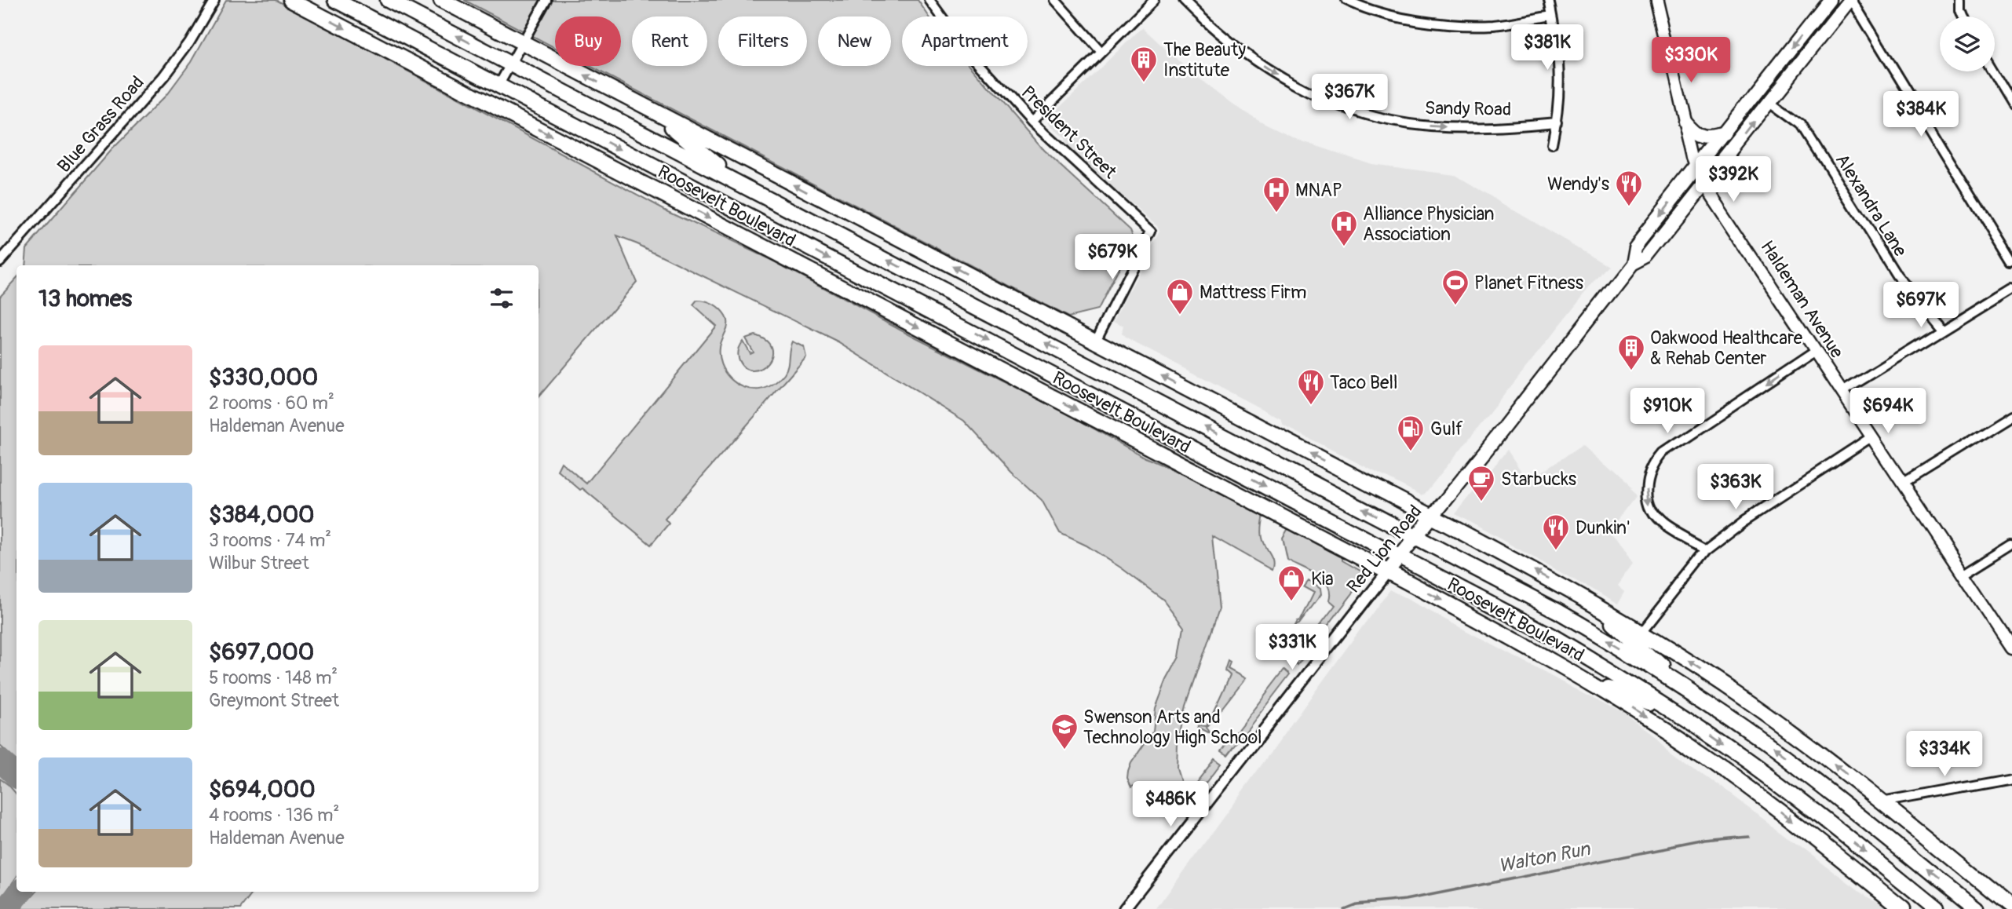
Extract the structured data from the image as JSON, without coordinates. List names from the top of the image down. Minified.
{"streets":{"highway":["Roosevelt Boulevard"],"main road":["Haldeman Avenue","Red Lion Road"],"street":["Sandy Road","Blue Grass Road","President Street","Alexandra Lane"]},"crossings":[["Alexandra Lane","Red Lion Road"],["Roosevelt Boulevard","Red Lion Road"],["Haldeman Avenue","Red Lion Road"]],"one_way":["Sandy Road"],"water":["Walton Run"],"places":{"building":["The Beauty Institute","Oakwood Healthcare & Rehab Center"],"restaurant":["Wendy's","Taco Bell","Dunkin'"],"hospital":["MNAP","Alliance Physician Association"],"sports":["Planet Fitness"],"shop":["Mattress Firm","Kia"],"fuel station":["Gulf"],"cafe":["Starbucks"],"school or university":["Swenson Arts and Technology High School"]},"page":{"chip":["Buy","Rent","Filters","New","Apartment"],"price":["$381K","$330K","$367K","$384K","$392K","$679K","$697K","$910K","$694K","$363K","$331K","$334K","$486K"],"heading":"13 homes","list":[{"name":"$330,000","note":"2 rooms · 60 m² · Haldeman Avenue"},{"name":"$384,000","note":"3 rooms · 74 m² · Wilbur Street"},{"name":"$697,000","note":"5 rooms · 148 m² · Greymont Street"},{"name":"$694,000","note":"4 rooms · 136 m² · Haldeman Avenue"}]}}
